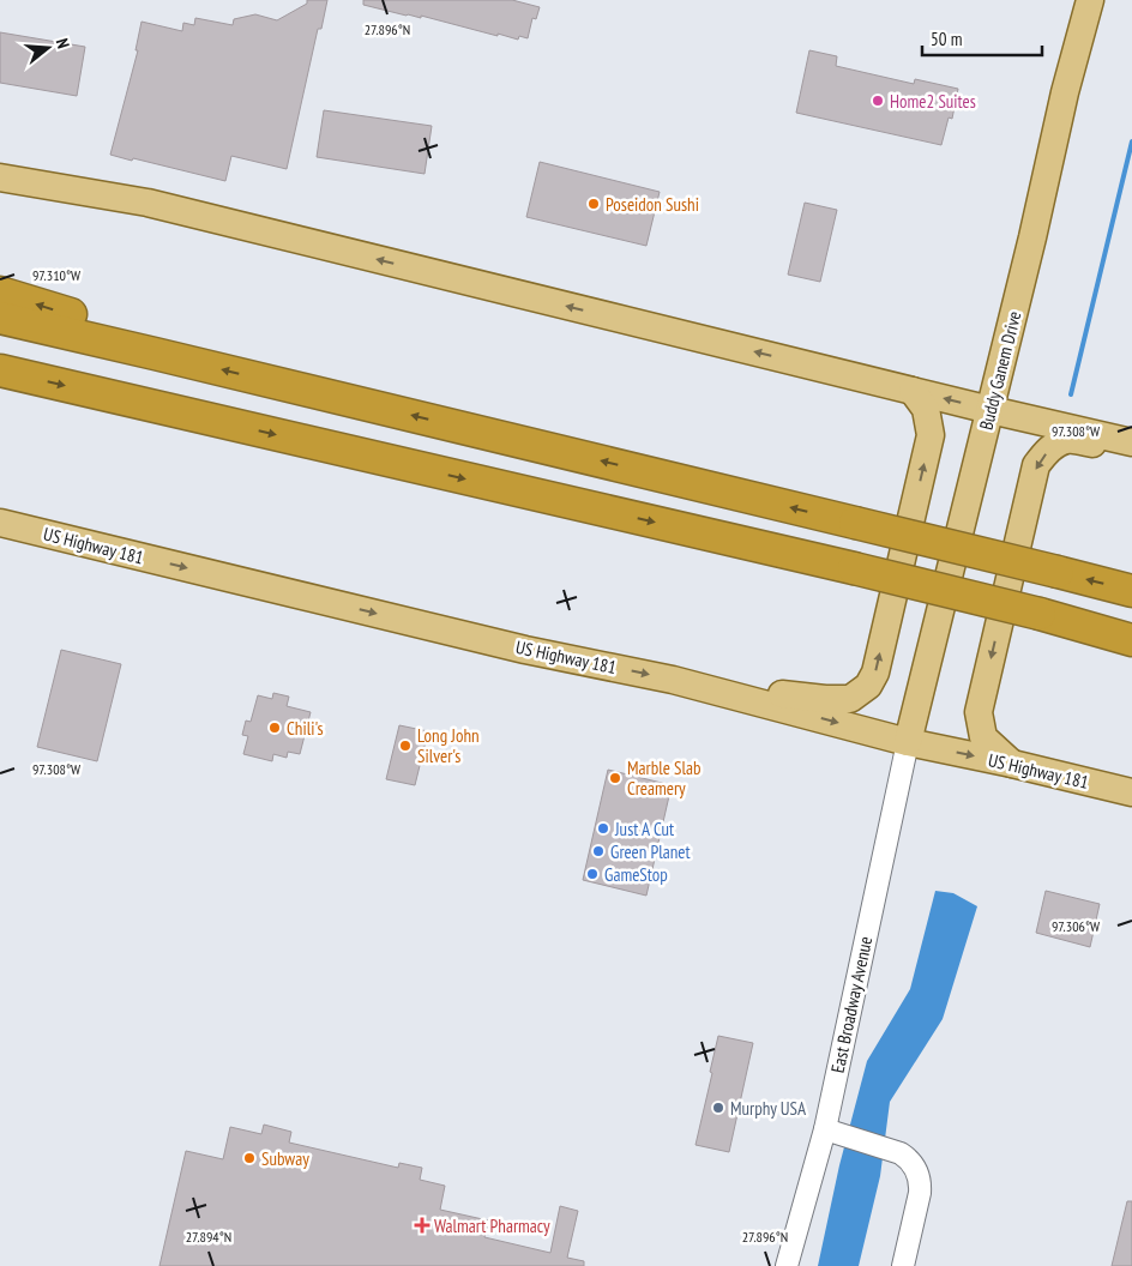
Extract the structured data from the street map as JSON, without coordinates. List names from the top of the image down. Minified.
{"streets":{"main road":["Buddy Ganem Drive","US Highway 181"],"street":["East Broadway Avenue"]},"crossings":[["Buddy Ganem Drive","US Highway 181"],["Buddy Ganem Drive","East Broadway Avenue"],["US Highway 181","East Broadway Avenue"]],"one_way":["US Highway 181"],"places":{"other":["Home2 Suites","Poseidon Sushi","Chili's","Long John Silver's","Marble Slab Creamery","Just A Cut","Green Planet","GameStop","Murphy USA","Subway"],"health":["Walmart Pharmacy"]},"scale_bar":"50 m","north":"right","coordinates":["27.896°N","97.310°W","97.308°W","97.306°W","27.894°N"]}
